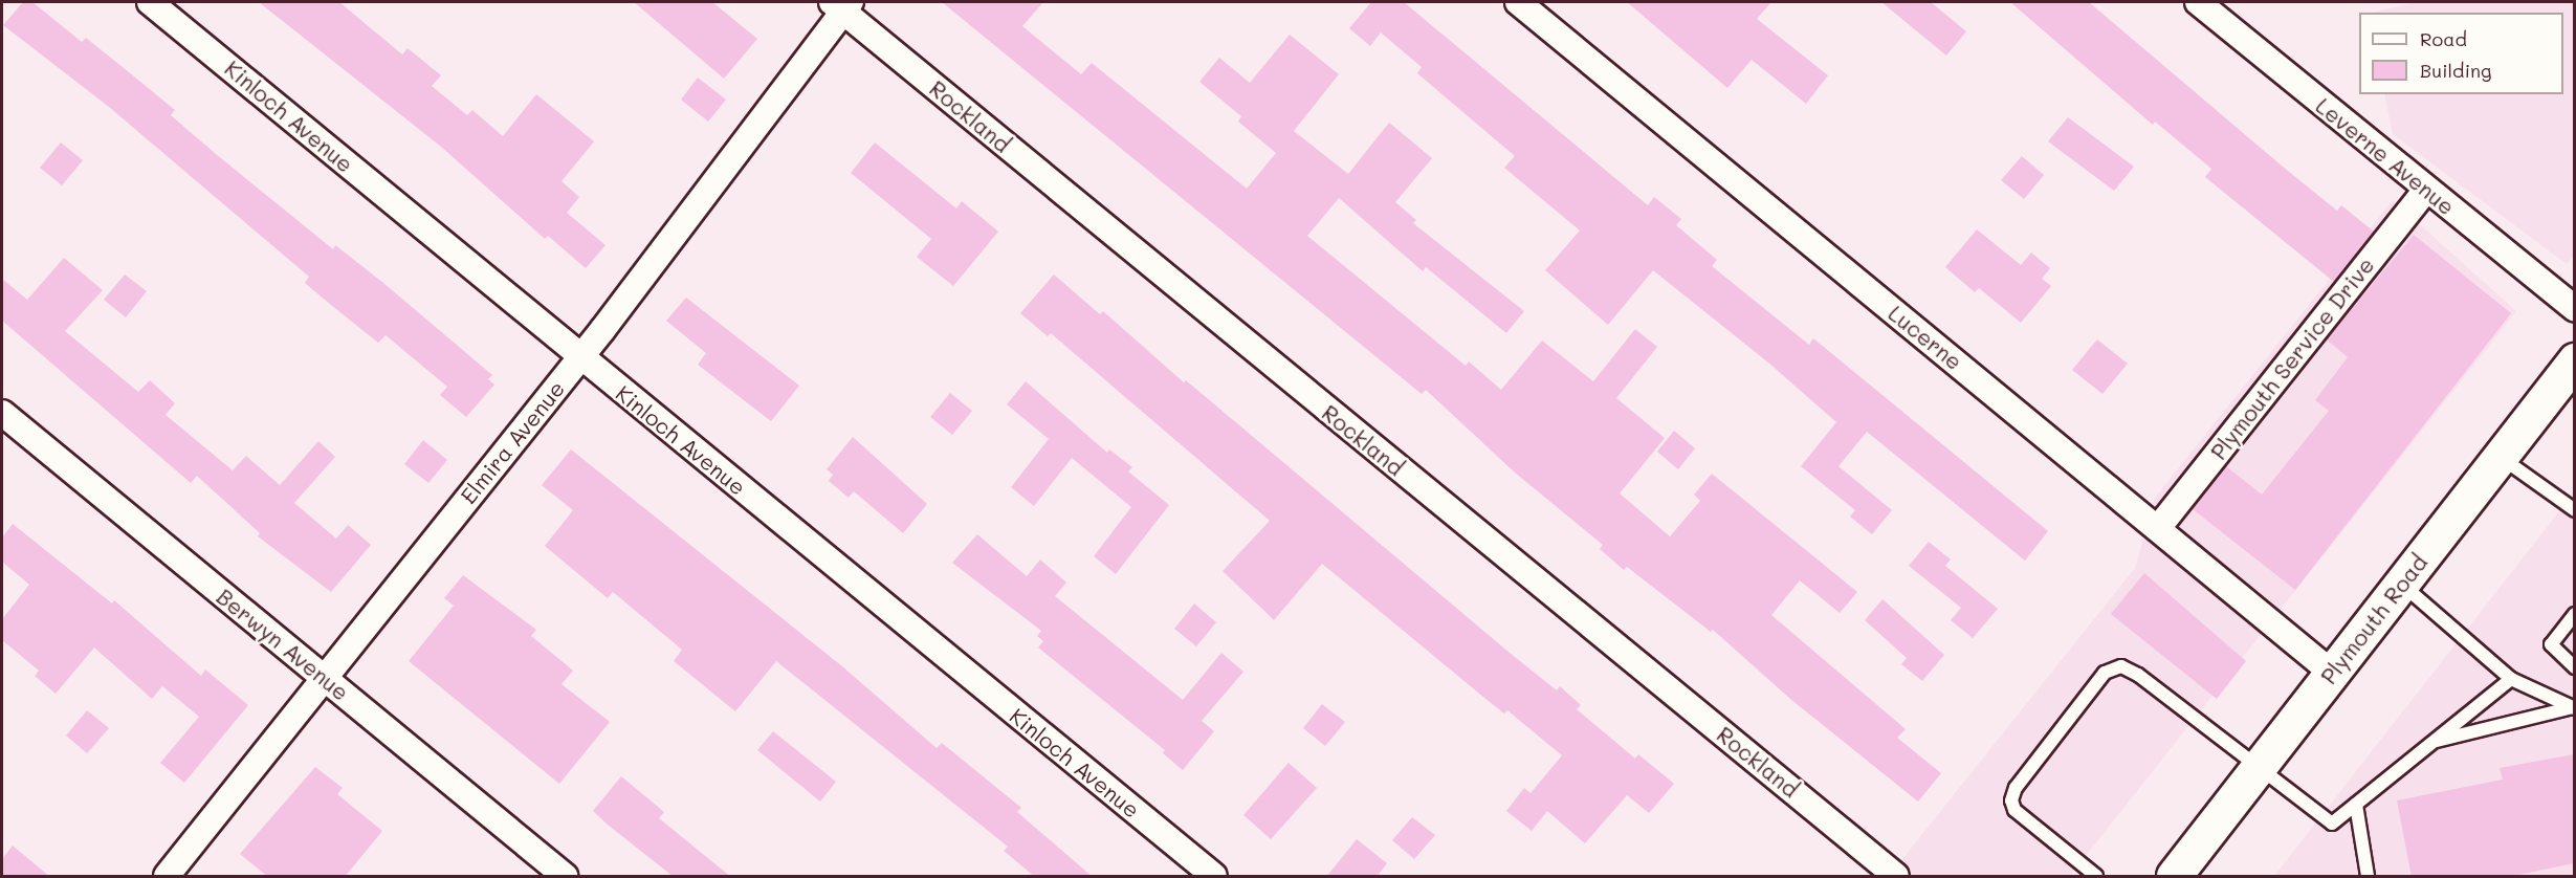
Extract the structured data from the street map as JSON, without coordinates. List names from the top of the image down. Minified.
{"streets":{"main road":["Plymouth Road"],"street":["Kinloch Avenue","Rockland","Leverne Avenue","Lucerne","Plymouth Service Drive","Elmira Avenue","Berwyn Avenue"]},"crossings":[["Kinloch Avenue","Elmira Avenue"],["Rockland","Elmira Avenue"],["Leverne Avenue","Plymouth Service Drive"],["Lucerne","Plymouth Service Drive"],["Lucerne","Plymouth Road"],["Elmira Avenue","Berwyn Avenue"]],"legend":["Road","Building"]}
